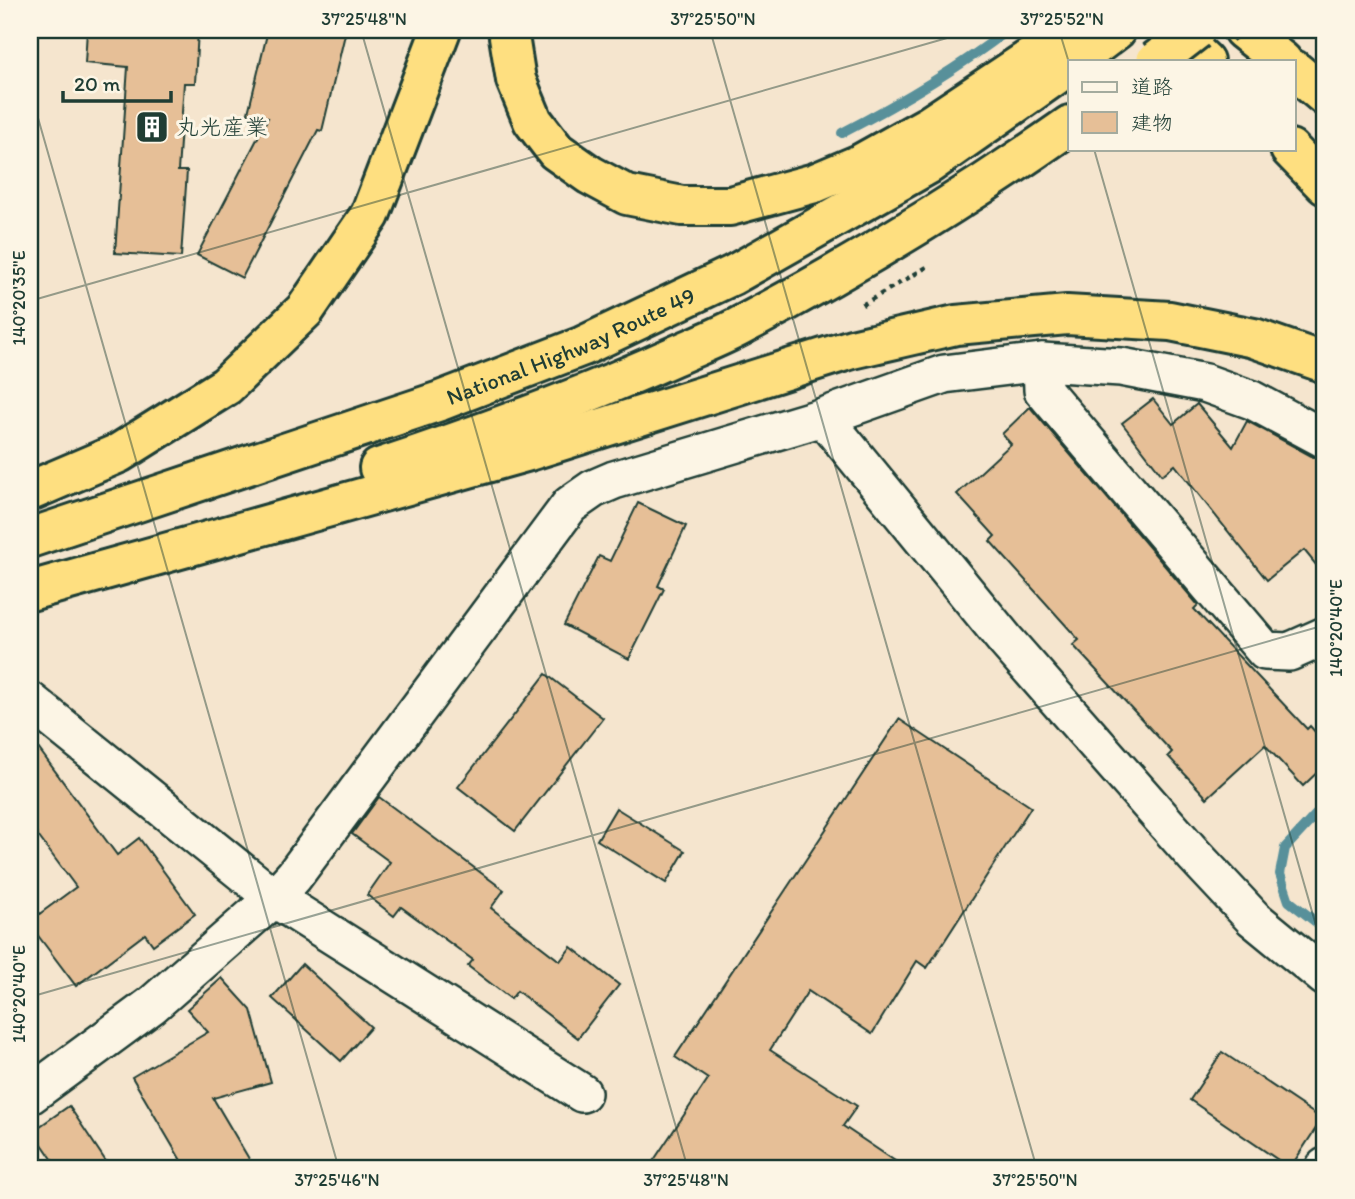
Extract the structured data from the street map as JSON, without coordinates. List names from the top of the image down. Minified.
{"streets":{"highway":["National Highway Route 49"]},"places":{"building":["丸光産業"]},"legend":["道路","建物"],"scale_bar":"20 m","coordinates":["37°25'48\"N","37°25'50\"N","37°25'52\"N","140°20'35\"E","140°20'40\"E","37°25'46\"N"]}
